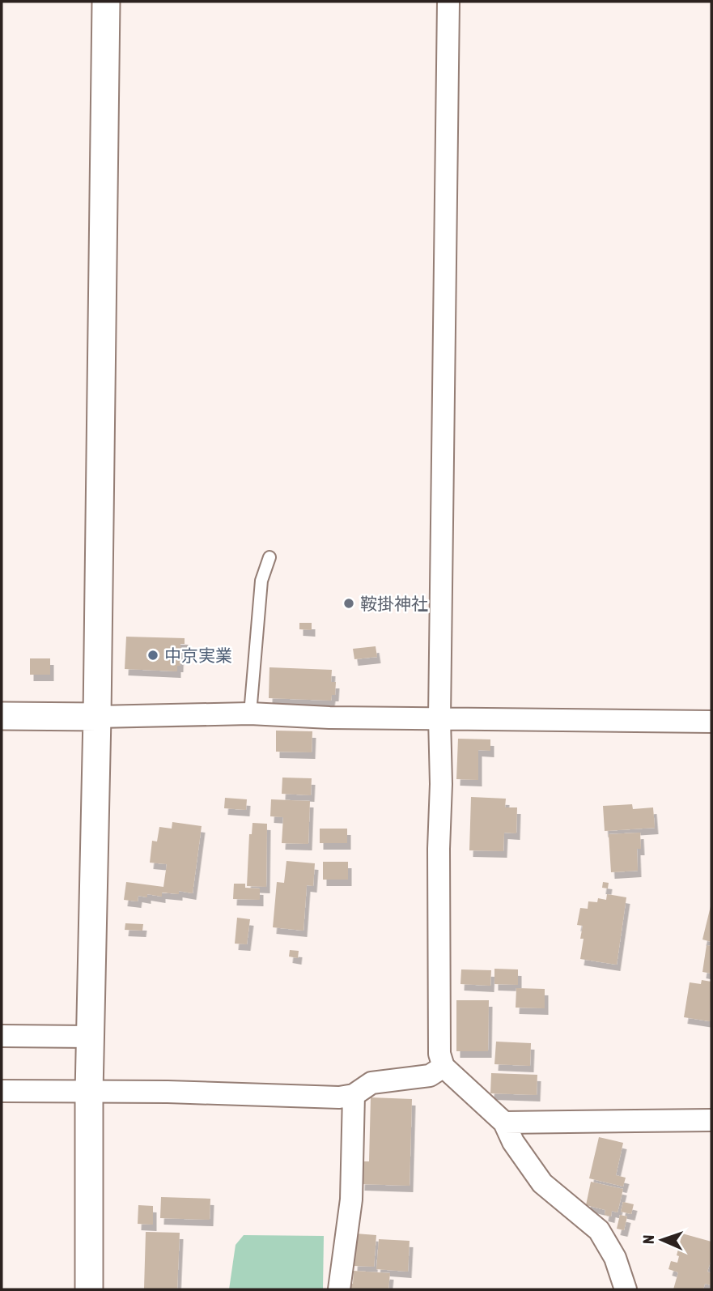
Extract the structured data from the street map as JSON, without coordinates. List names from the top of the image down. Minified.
{"places":["鞍掛神社","中京実業"],"north":"left"}
